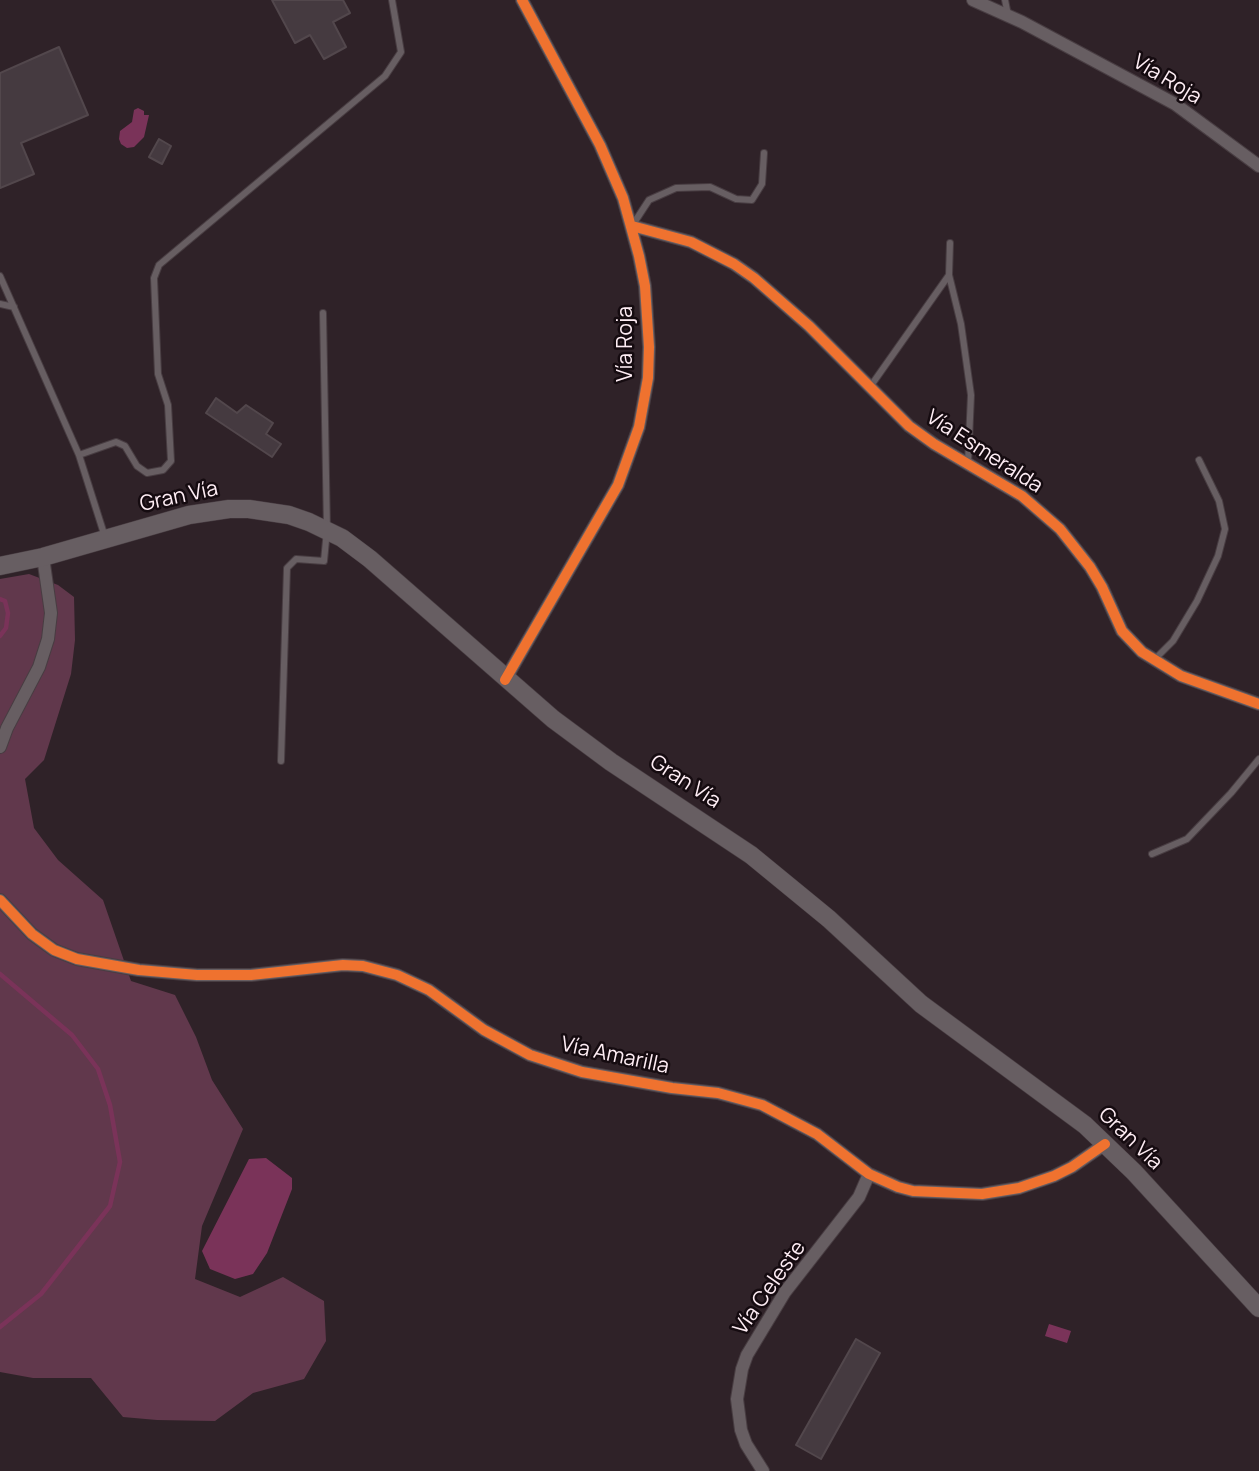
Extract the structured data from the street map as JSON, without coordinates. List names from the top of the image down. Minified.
{"streets":{"main road":["Gran Vía"],"street":["Vía Roja","Vía Esmeralda","Vía Amarilla","Vía Celeste"]},"crossings":[["Vía Roja","Vía Esmeralda"],["Vía Roja","Gran Vía"],["Gran Vía","Vía Amarilla"],["Vía Amarilla","Vía Celeste"]]}
